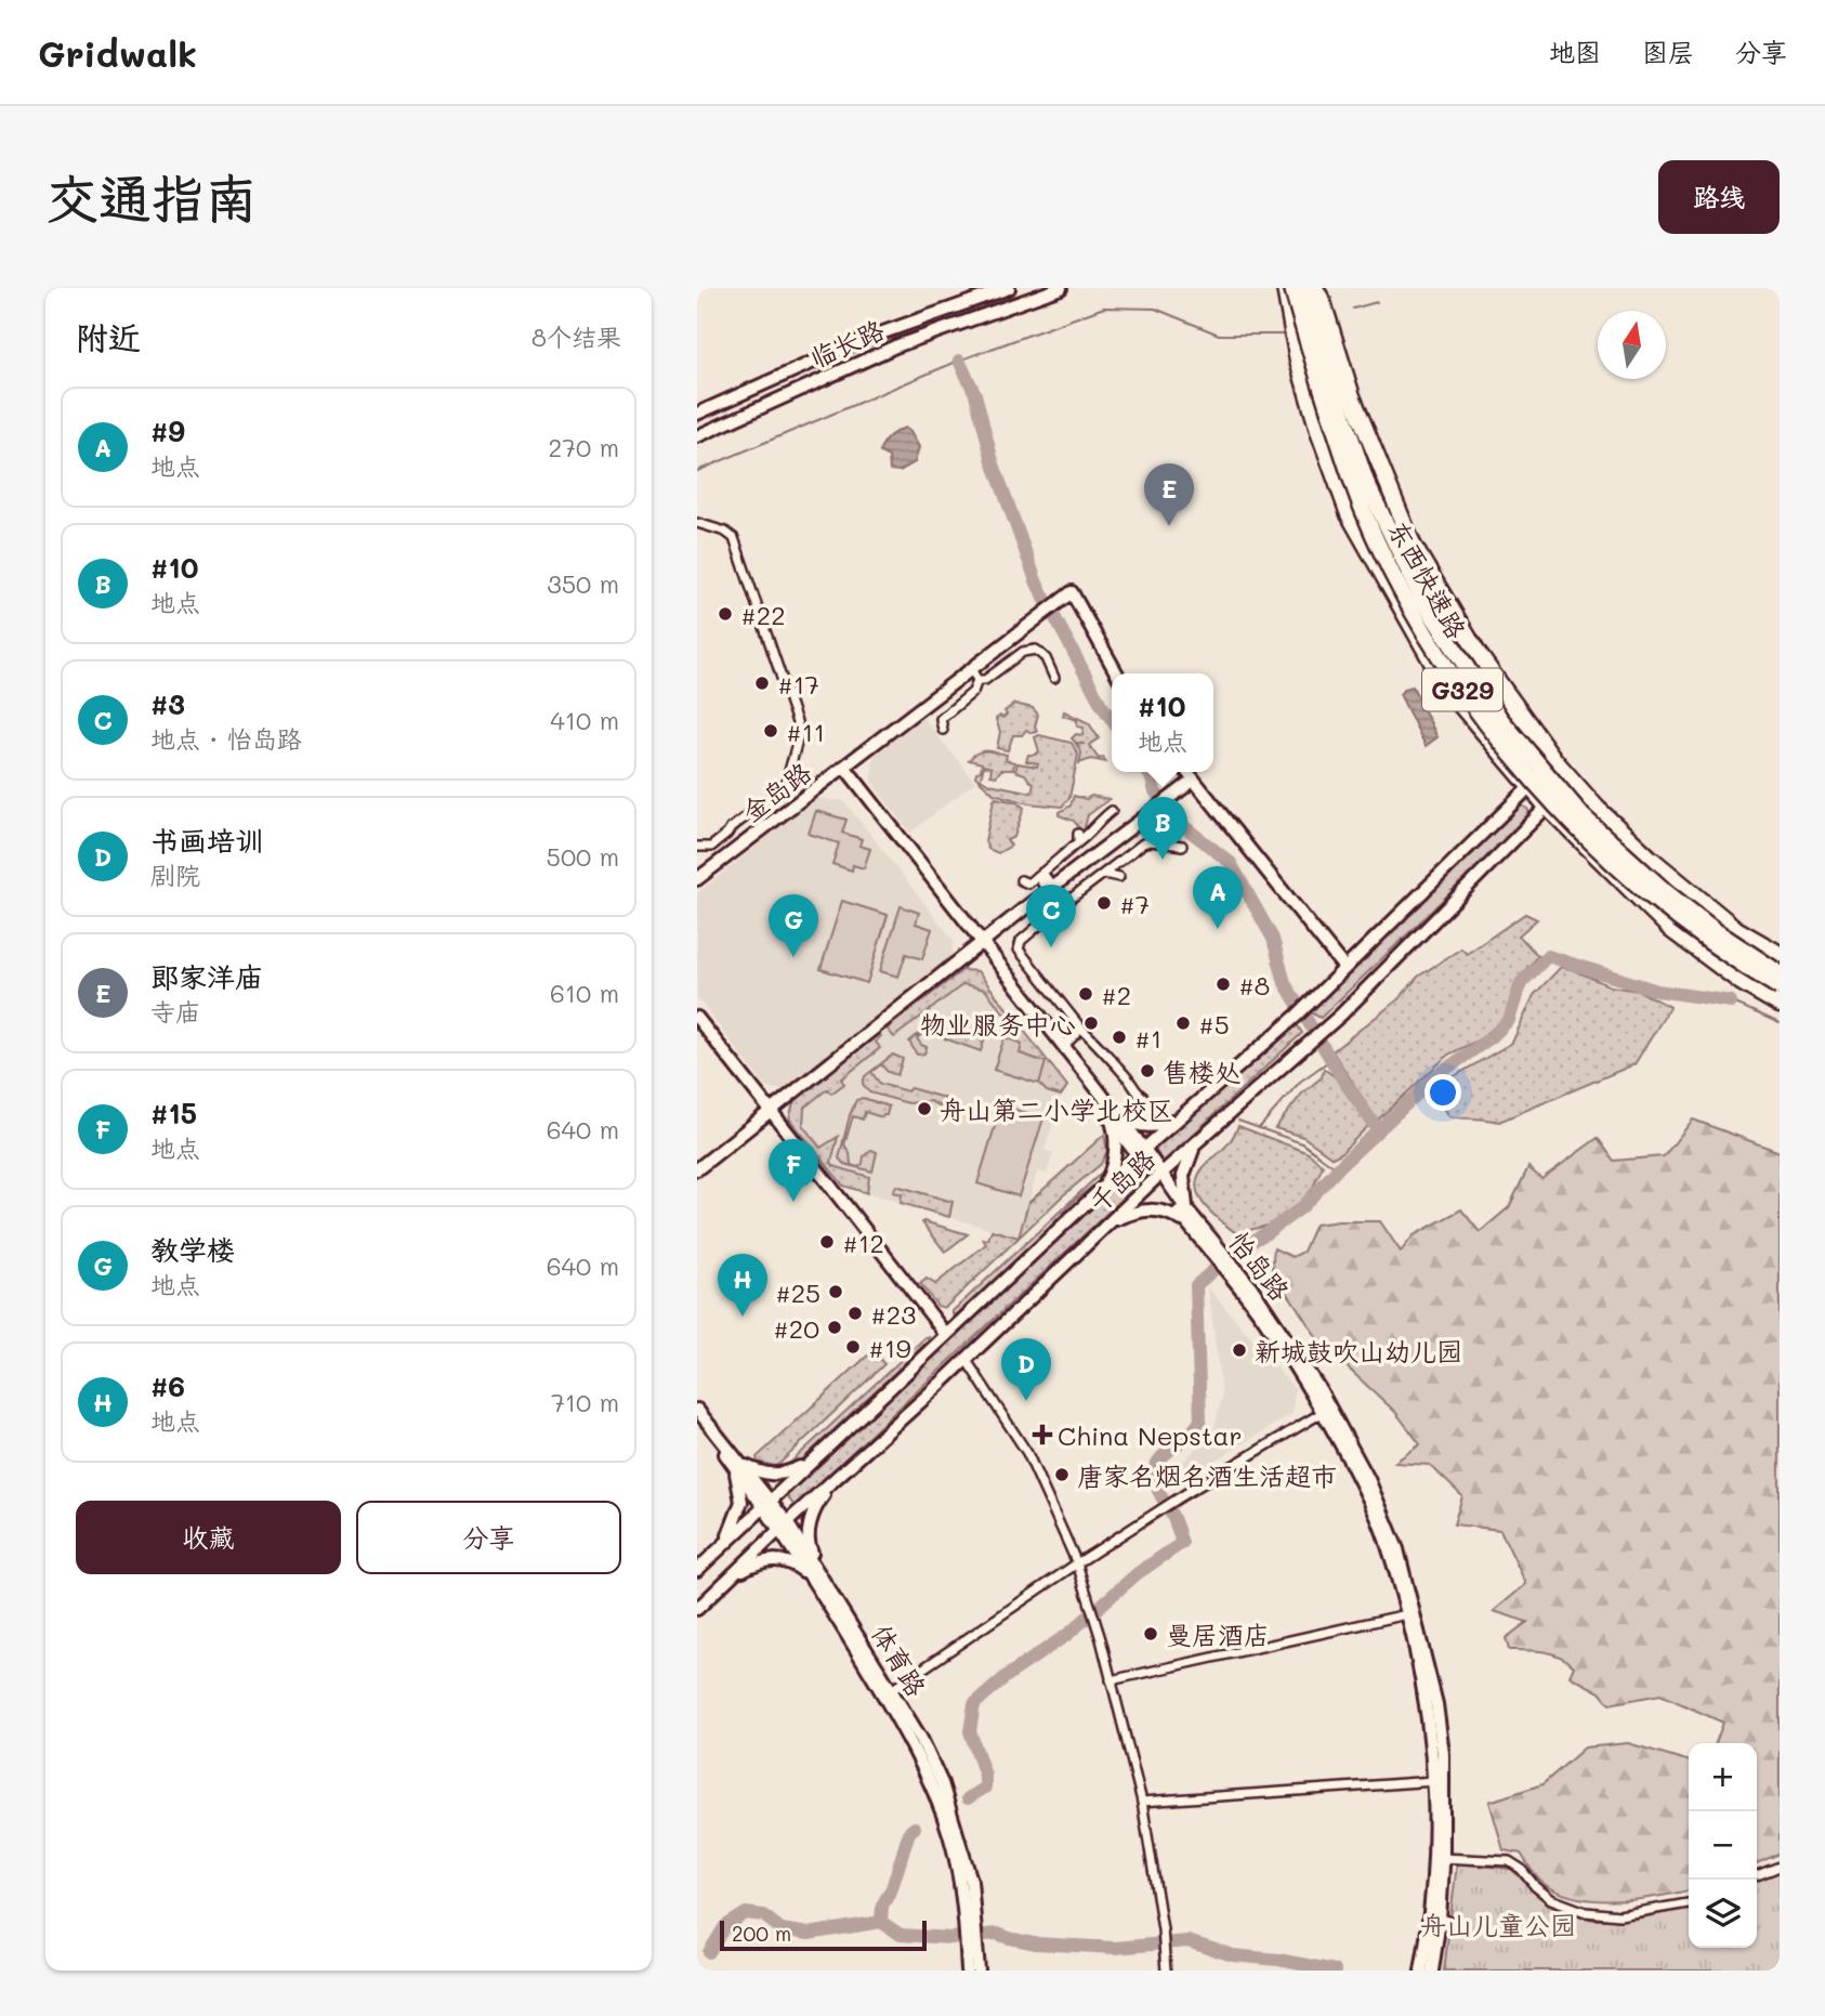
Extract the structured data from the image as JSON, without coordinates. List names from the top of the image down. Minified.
{"streets":{"highway":["东西快速路","G329"],"street":["临长路","金岛路","千岛路","怡岛路","体育路"]},"crossings":[["千岛路","怡岛路"],["千岛路","体育路"]],"parks":["舟山儿童公园"],"places":{"other":["#22","#17","#11","#7","#8","#2","物业服务中心","#5","#1","售楼处","舟山第二小学北校区","#12","#25","#23","#20","#19","新城鼓吹山幼儿园","唐家名烟名酒生活超市","曼居酒店"],"health":["China Nepstar"]},"scale_bar":"200 m","north":"top","page":{"header":"Gridwalk","nav":["地图","图层","分享"],"buttons":["路线",["收藏","分享"]],"title":"交通指南","heading":["附近","8个结果"],"list":[{"mark":"A","name":"#9","note":"地点","value":"270 m"},{"mark":"B","name":"#10","note":"地点","value":"350 m"},{"mark":"C","name":"#3","note":"地点 · 怡岛路","value":"410 m"},{"mark":"D","name":"书画培训","note":"剧院","value":"500 m"},{"mark":"E","name":"郎家洋庙","note":"寺庙","value":"610 m"},{"mark":"F","name":"#15","note":"地点","value":"640 m"},{"mark":"G","name":"教学楼","note":"地点","value":"640 m"},{"mark":"H","name":"#6","note":"地点","value":"710 m"}],"pins":["E","B","A","C","G","F","H","D"],"popup":["#10","地点"],"map_buttons":["+","−"],"scale":"200 m"}}
